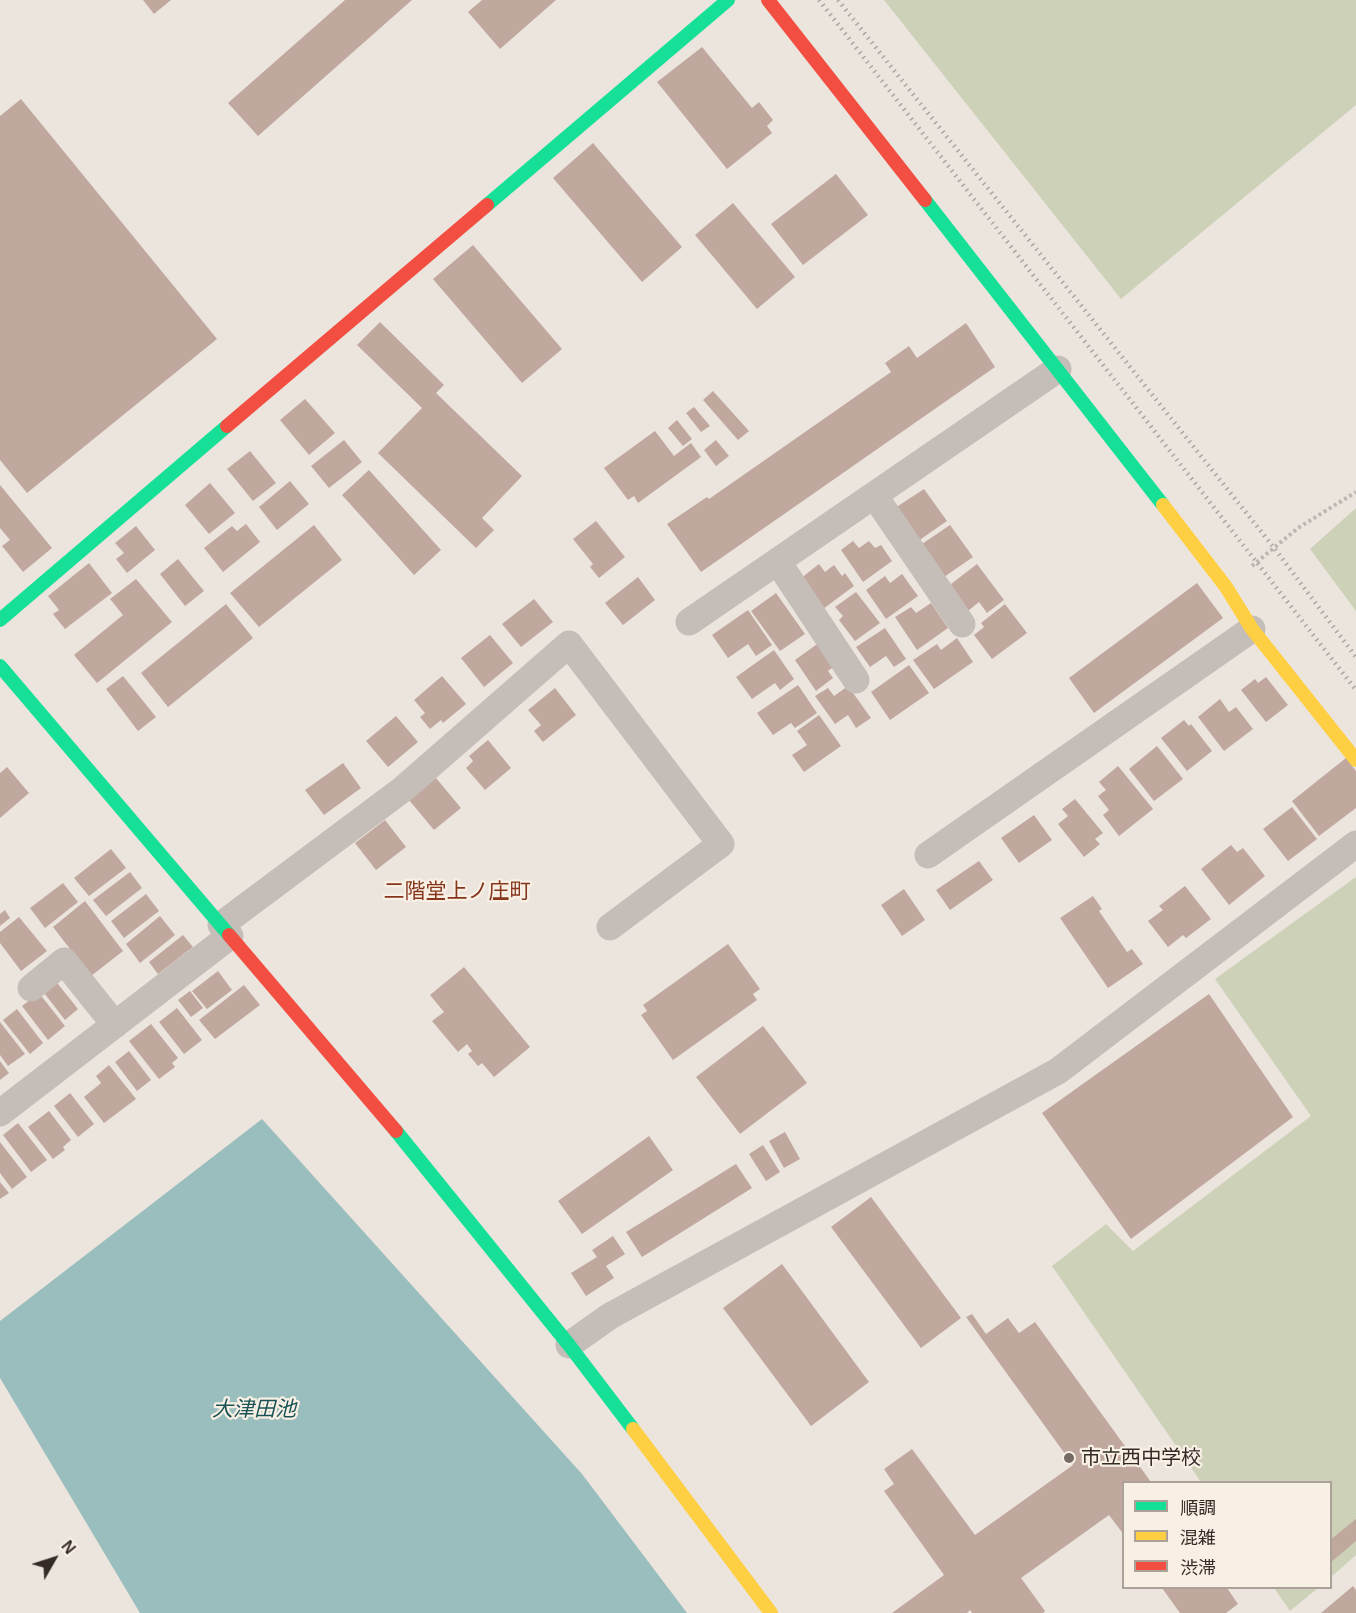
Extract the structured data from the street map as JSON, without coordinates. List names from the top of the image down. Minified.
{"districts":["二階堂上ノ庄町"],"water":["大津田池"],"places":["市立西中学校"],"legend":["順調","混雑","渋滞"],"north":"top right"}
